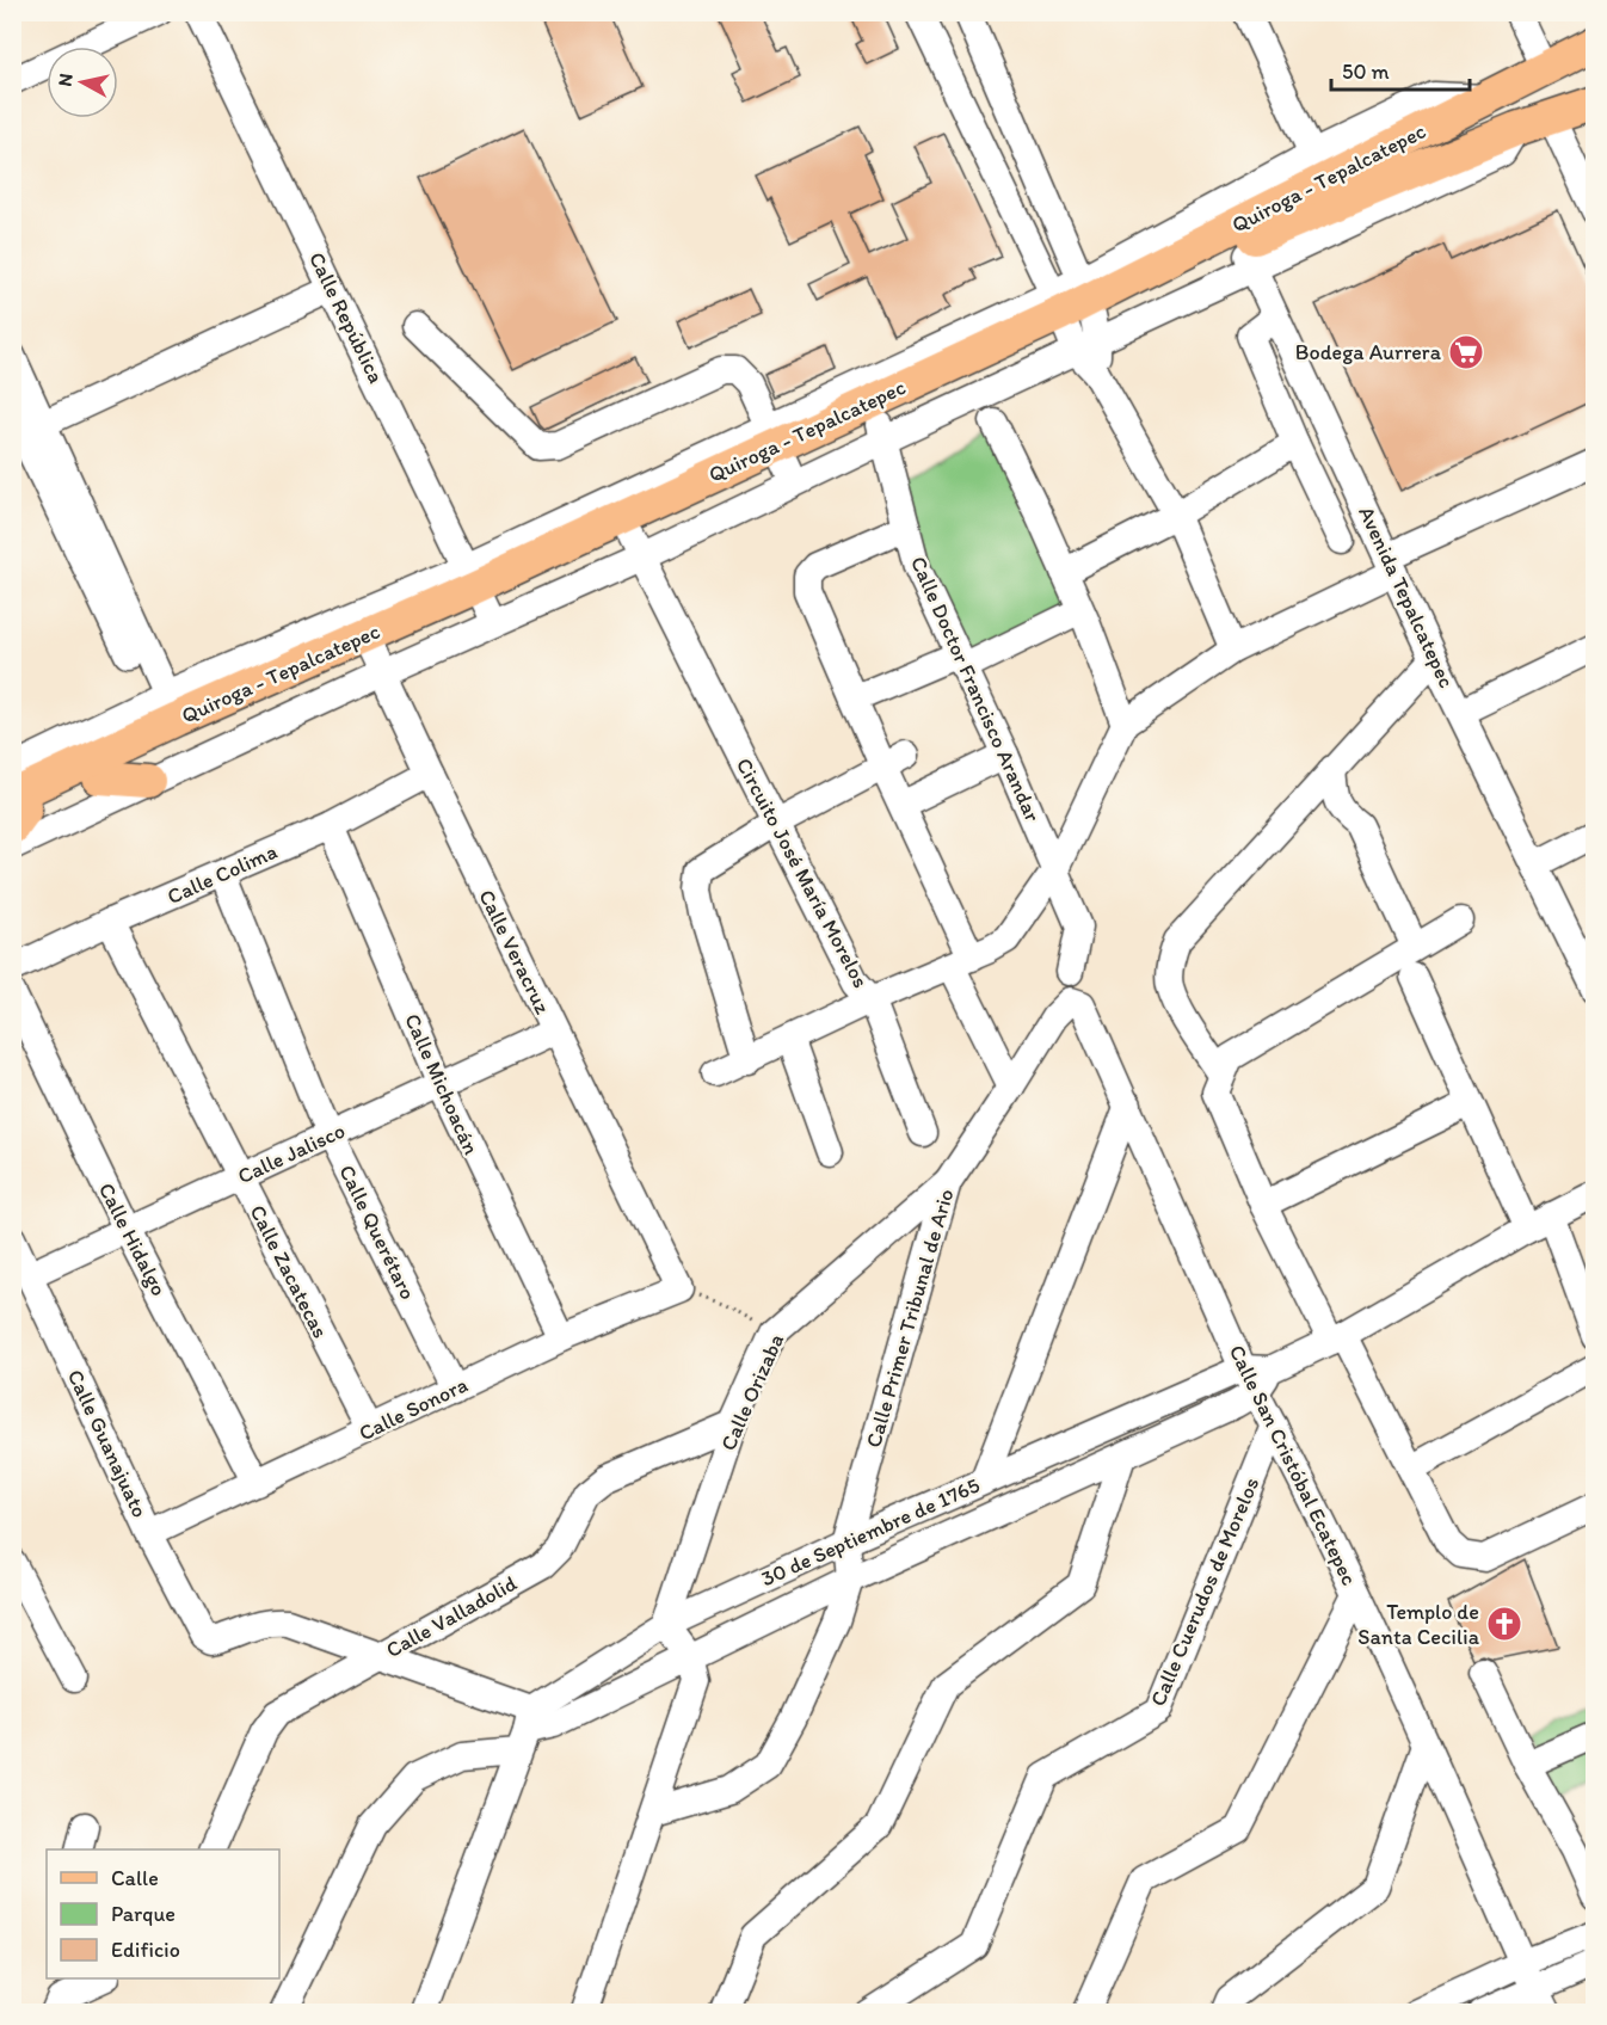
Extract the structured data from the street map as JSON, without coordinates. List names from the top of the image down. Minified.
{"streets":{"main road":["Quiroga - Tepalcatepec"],"street":["Calle República","Avenida Tepalcatepec","Calle Doctor Francisco Arandar","Circuito José María Morelos","Calle Colima","Calle Veracruz","Calle Michoacán","Calle Jalisco","Calle Querétaro","Calle Hidalgo","Calle Zacatecas","Calle Primer Tribunal de Ario","Calle Orizaba","Calle Sonora","Calle Guanajuato","Calle San Cristóbal Ecatepec","30 de Septiembre de 1765","Calle Cuerudos de Morelos","Calle Valladolid"]},"crossings":[["Quiroga - Tepalcatepec","Calle República"],["Quiroga - Tepalcatepec","Avenida Tepalcatepec"],["Quiroga - Tepalcatepec","Calle Doctor Francisco Arandar"],["Quiroga - Tepalcatepec","Circuito José María Morelos"],["Quiroga - Tepalcatepec","Calle Veracruz"],["Calle Doctor Francisco Arandar","Circuito José María Morelos"],["Calle Colima","Calle Veracruz"],["Calle Colima","Calle Michoacán"],["Calle Colima","Calle Querétaro"],["Calle Colima","Calle Zacatecas"],["Calle Veracruz","Calle Jalisco"],["Calle Veracruz","Calle Sonora"],["Calle Michoacán","Calle Jalisco"],["Calle Michoacán","Calle Sonora"],["Calle Jalisco","Calle Querétaro"],["Calle Jalisco","Calle Hidalgo"],["Calle Jalisco","Calle Zacatecas"],["Calle Jalisco","Calle Guanajuato"],["Calle Querétaro","Calle Sonora"],["Calle Hidalgo","Calle Sonora"],["Calle Zacatecas","Calle Sonora"],["Calle Primer Tribunal de Ario","Calle Orizaba"],["Calle Primer Tribunal de Ario","Calle San Cristóbal Ecatepec"],["Calle Primer Tribunal de Ario","30 de Septiembre de 1765"],["Calle Orizaba","30 de Septiembre de 1765"],["Calle Orizaba","Calle Valladolid"],["Calle Sonora","Calle Guanajuato"],["Calle Guanajuato","Calle Valladolid"],["Calle San Cristóbal Ecatepec","30 de Septiembre de 1765"],["Calle San Cristóbal Ecatepec","Calle Cuerudos de Morelos"]],"places":{"supermarket":["Bodega Aurrera"],"church":["Templo de Santa Cecilia"]},"legend":["Calle","Parque","Edificio"],"scale_bar":"50 m","north":"left"}
